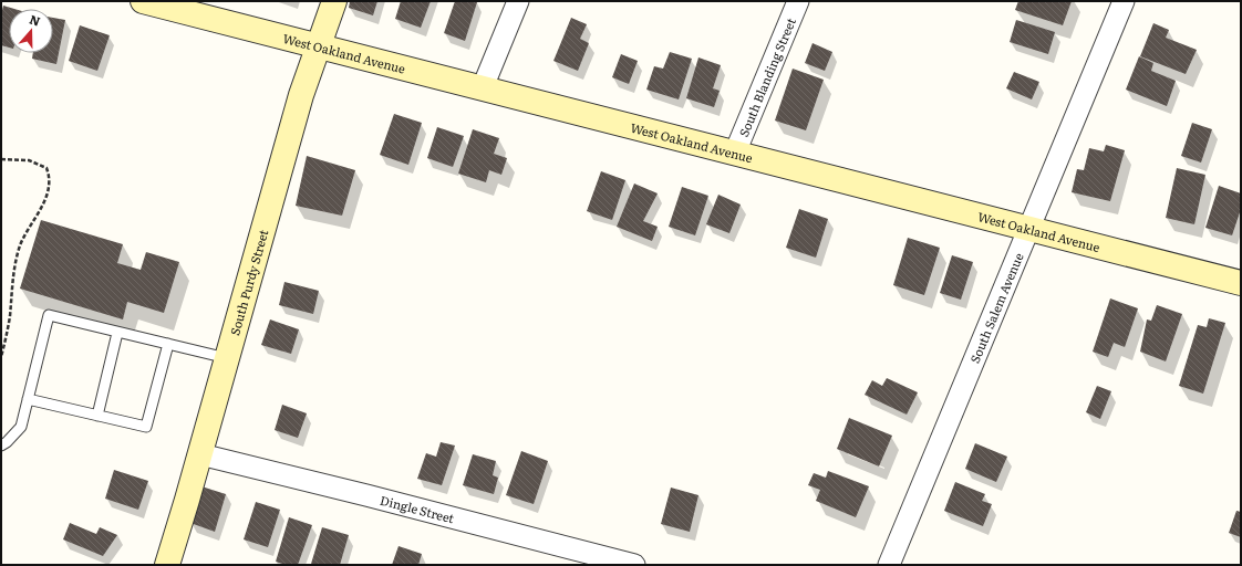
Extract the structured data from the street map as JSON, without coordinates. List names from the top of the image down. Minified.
{"streets":{"street":["West Oakland Avenue","South Blanding Street","South Purdy Street","South Salem Avenue","Dingle Street"]},"crossings":[["West Oakland Avenue","South Blanding Street"],["West Oakland Avenue","South Purdy Street"],["West Oakland Avenue","South Salem Avenue"],["South Purdy Street","Dingle Street"]],"north":"top"}
